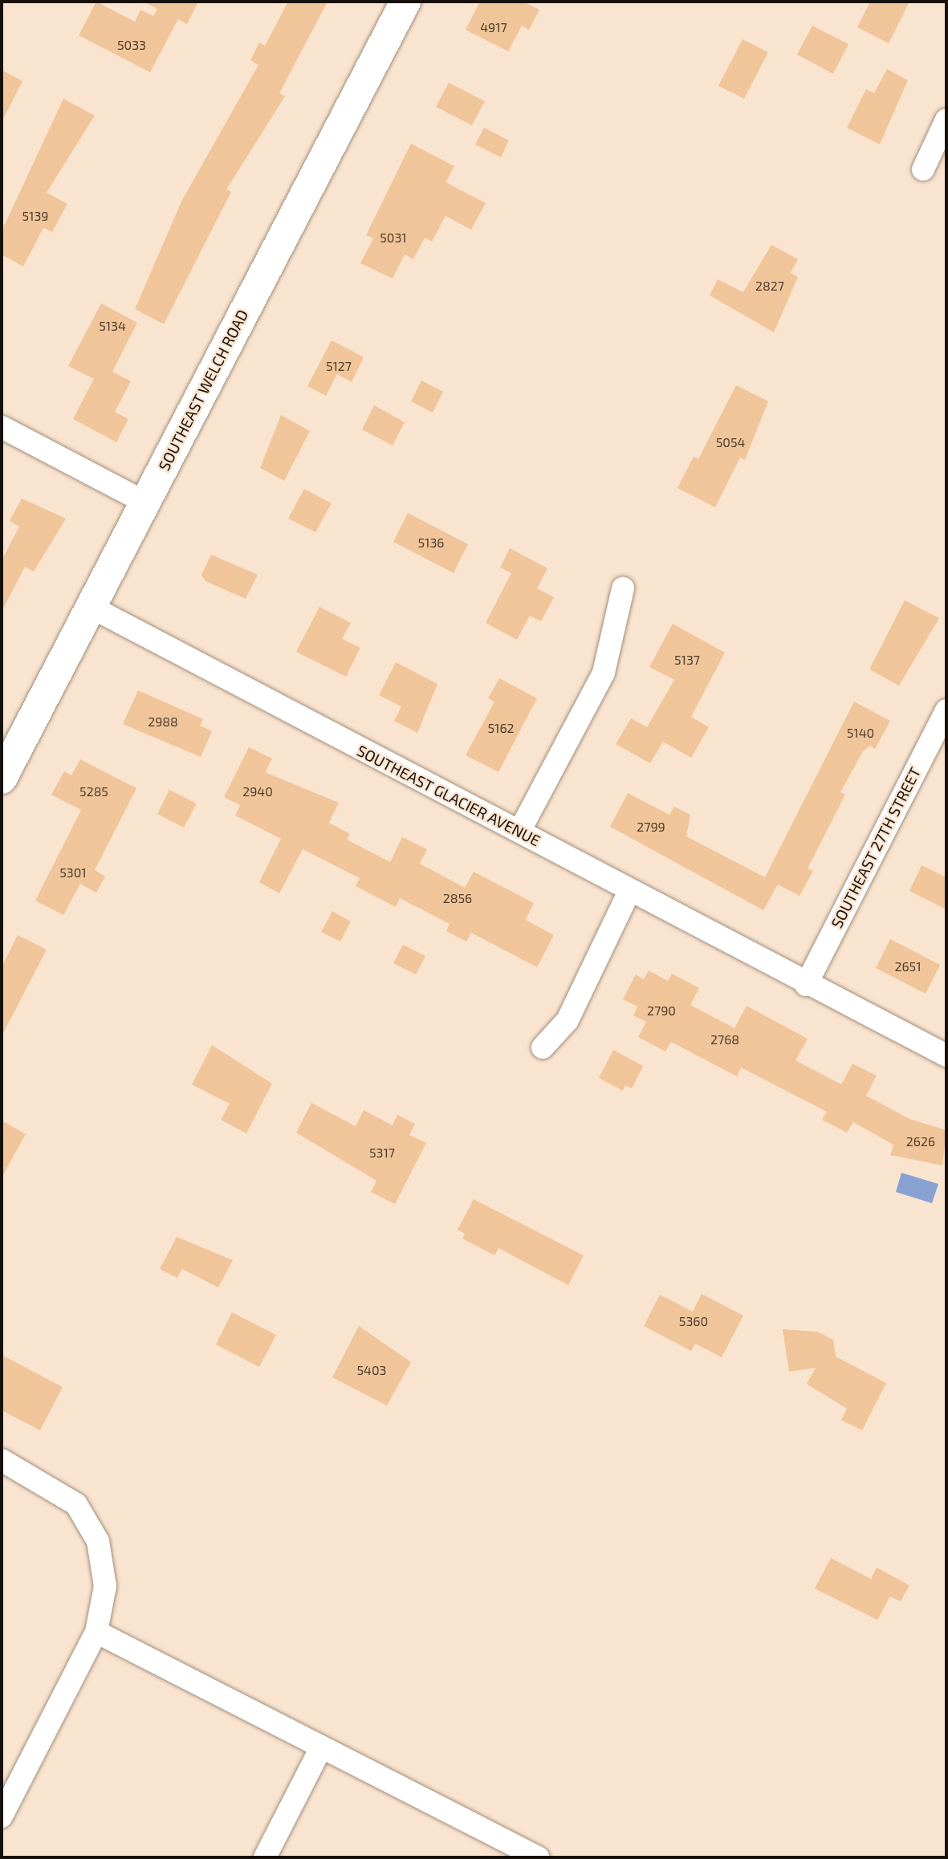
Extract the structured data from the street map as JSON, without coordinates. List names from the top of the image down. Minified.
{"streets":{"street":["SOUTHEAST WELCH ROAD","SOUTHEAST GLACIER AVENUE","SOUTHEAST 27TH STREET"]},"crossings":[["SOUTHEAST WELCH ROAD","SOUTHEAST GLACIER AVENUE"],["SOUTHEAST GLACIER AVENUE","SOUTHEAST 27TH STREET"]],"house_numbers":["4917","5033","5139","5031","2827","5134","5127","5054","5136","5137","2988","5162","5140","5285","2940","2799","5301","2856","2651","2790","2768","2626","5317","5360","5403"]}
